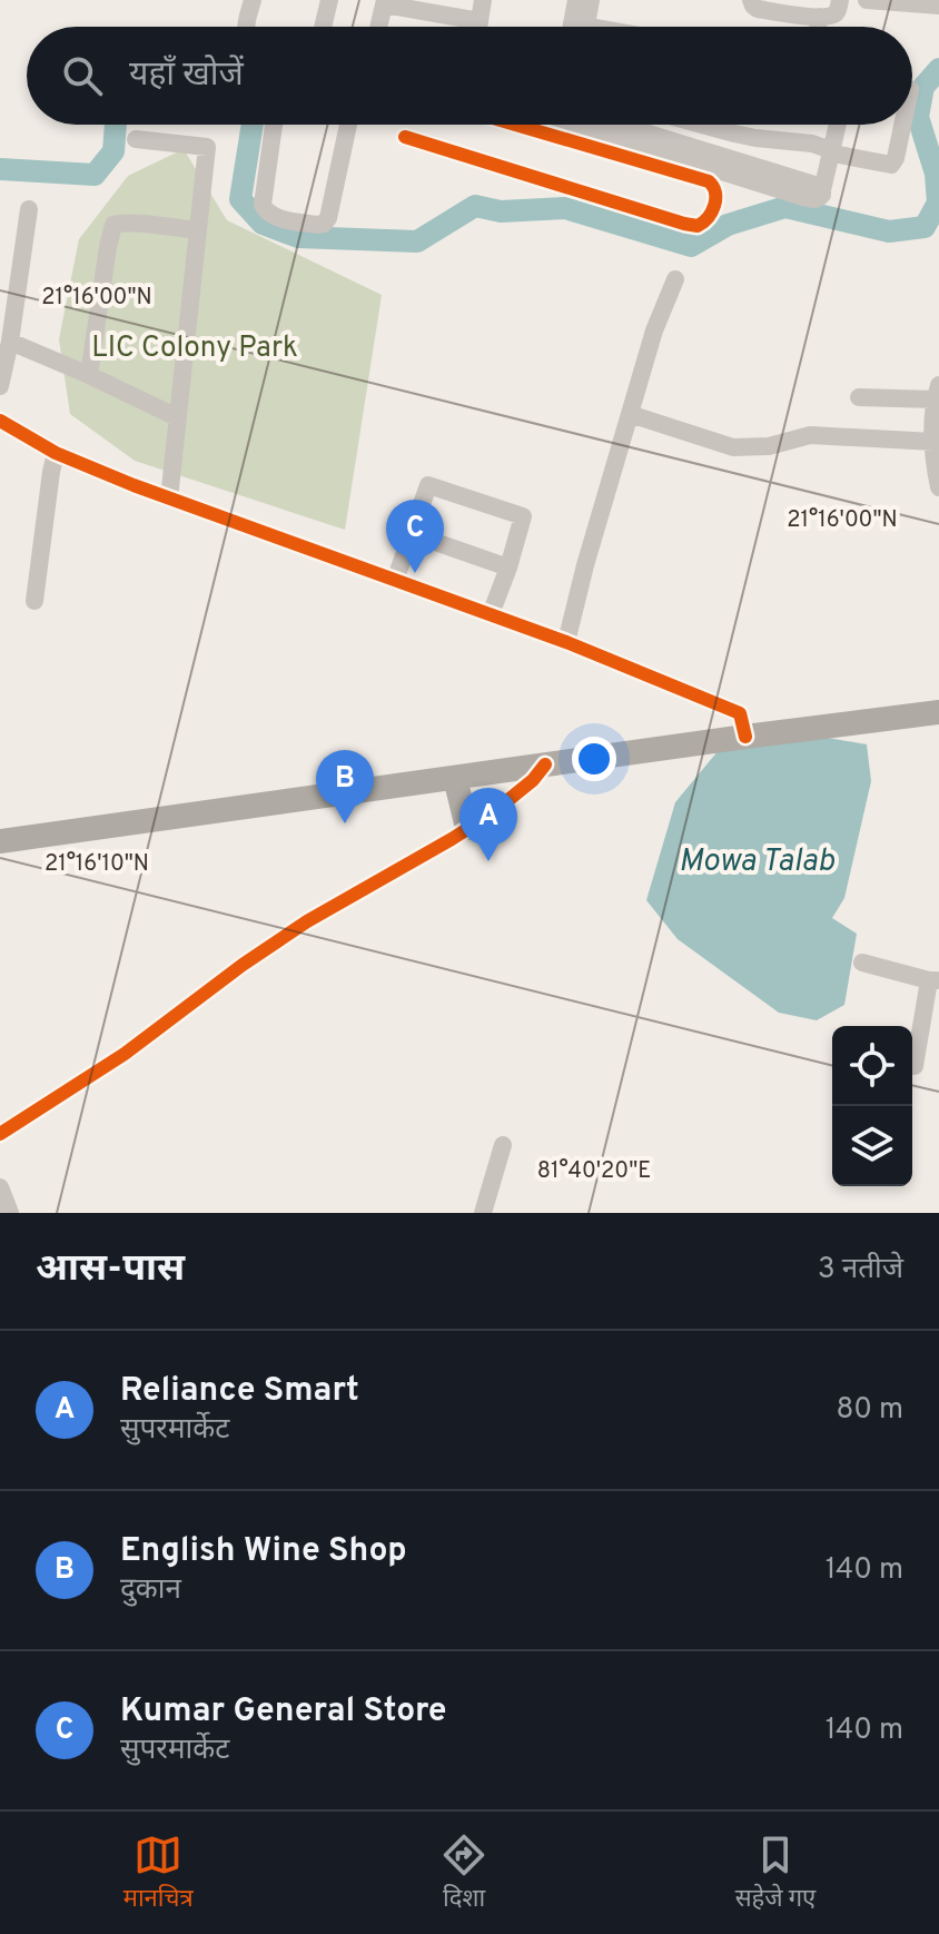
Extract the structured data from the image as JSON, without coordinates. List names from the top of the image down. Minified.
{"water":["Mowa Talab"],"parks":["LIC Colony Park"],"page":{"search":"यहाँ खोजें","pins":["C","B","A"],"heading":["आस-पास","3 नतीजे"],"list":[{"mark":"A","name":"Reliance Smart","note":"सुपरमार्केट","value":"80 m"},{"mark":"B","name":"English Wine Shop","note":"दुकान","value":"140 m"},{"mark":"C","name":"Kumar General Store","note":"सुपरमार्केट","value":"140 m"}],"nav":["मानचित्र","दिशा","सहेजे गए"]},"coordinates":["21°16'00\"N","21°16'10\"N","81°40'20\"E"]}
